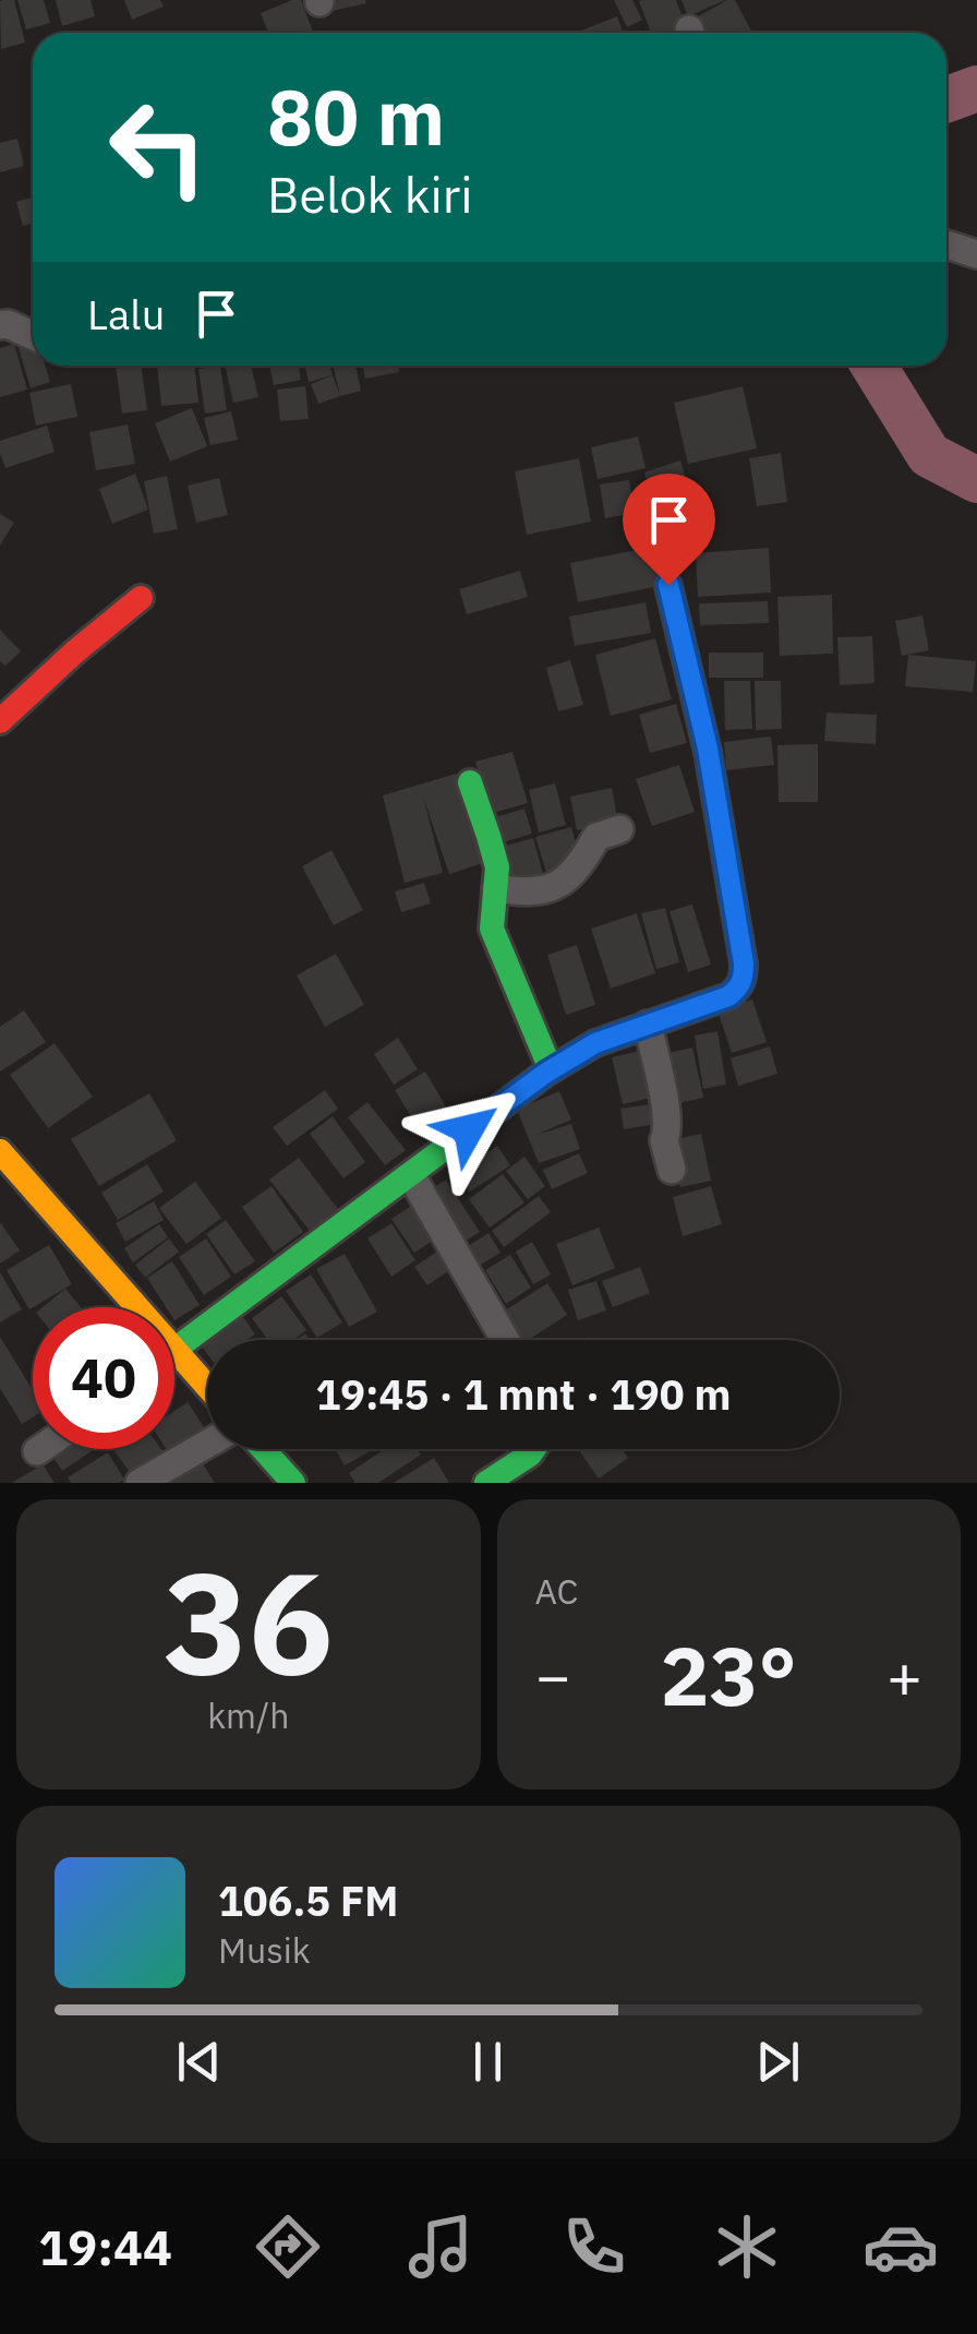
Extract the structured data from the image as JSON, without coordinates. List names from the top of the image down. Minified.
{"page":{"turn":["80 m","Belok kiri"],"then":"Lalu","limit":"40","trip":"19:45 · 1 mnt · 190 m","tile":[["36","km/h"],"AC"],"heat":["−","23°","+"],"song":["106.5 FM","Musik"],"tabs":"19:44"}}
